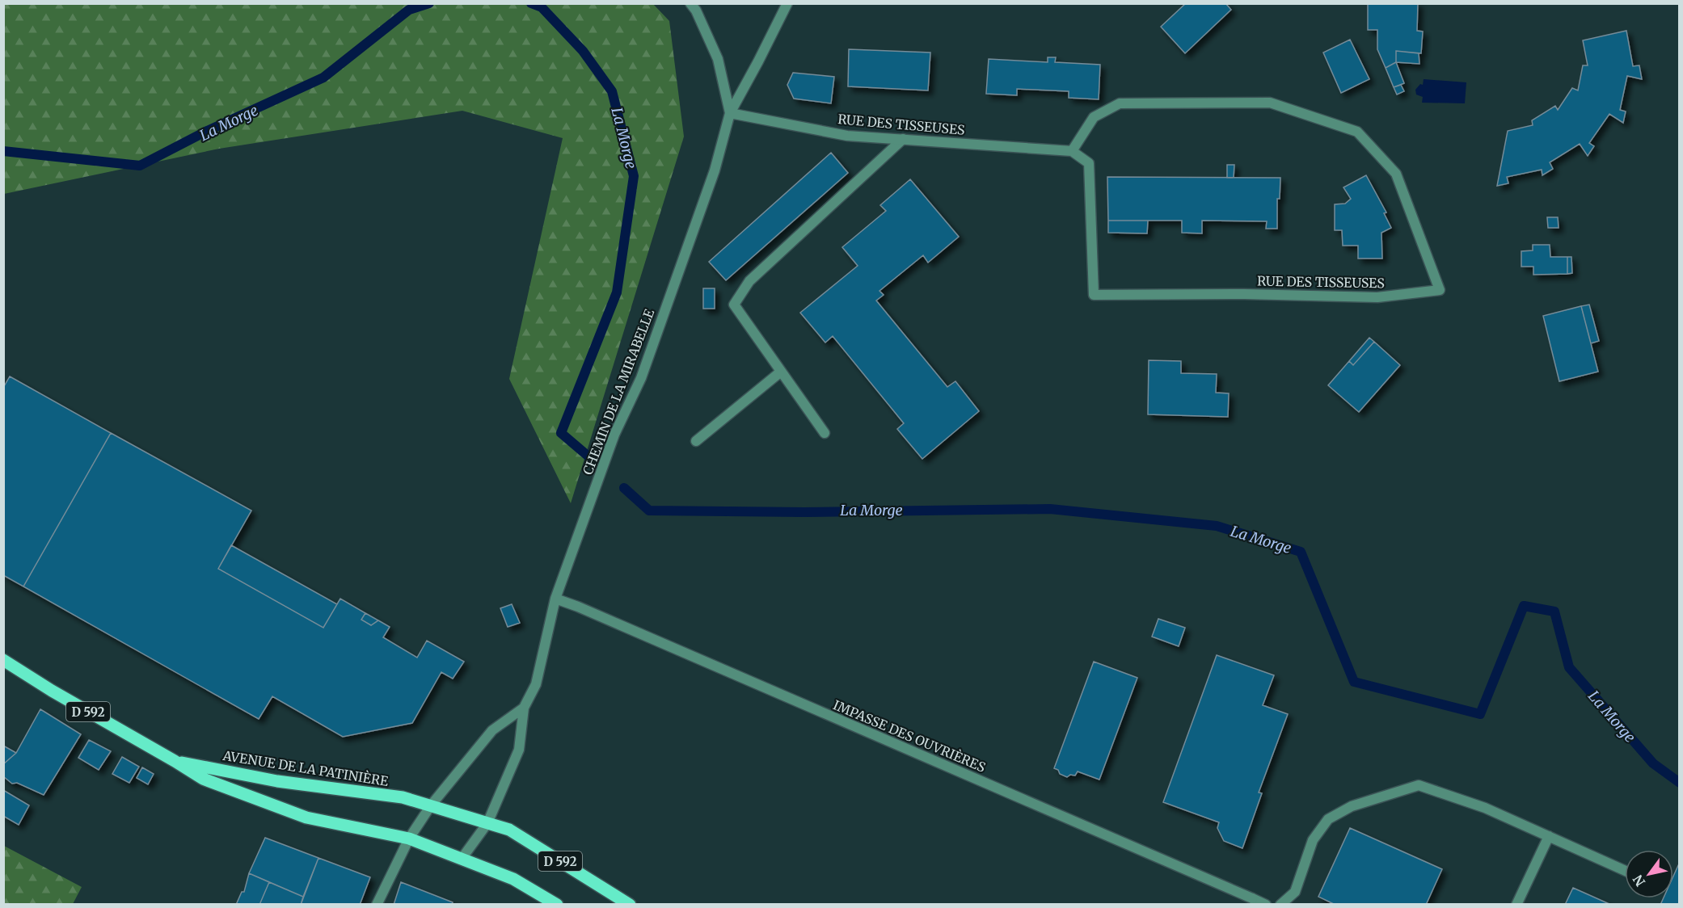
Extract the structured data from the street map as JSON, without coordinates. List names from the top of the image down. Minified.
{"streets":{"main road":["D 592","AVENUE DE LA PATINIÈRE"],"street":["RUE DES TISSEUSES","CHEMIN DE LA MIRABELLE","IMPASSE DES OUVRIÈRES"]},"crossings":[["RUE DES TISSEUSES","CHEMIN DE LA MIRABELLE"],["CHEMIN DE LA MIRABELLE","D 592"],["CHEMIN DE LA MIRABELLE","IMPASSE DES OUVRIÈRES"],["CHEMIN DE LA MIRABELLE","AVENUE DE LA PATINIÈRE"],["D 592","AVENUE DE LA PATINIÈRE"]],"water":["La Morge"],"north":"bottom left"}
